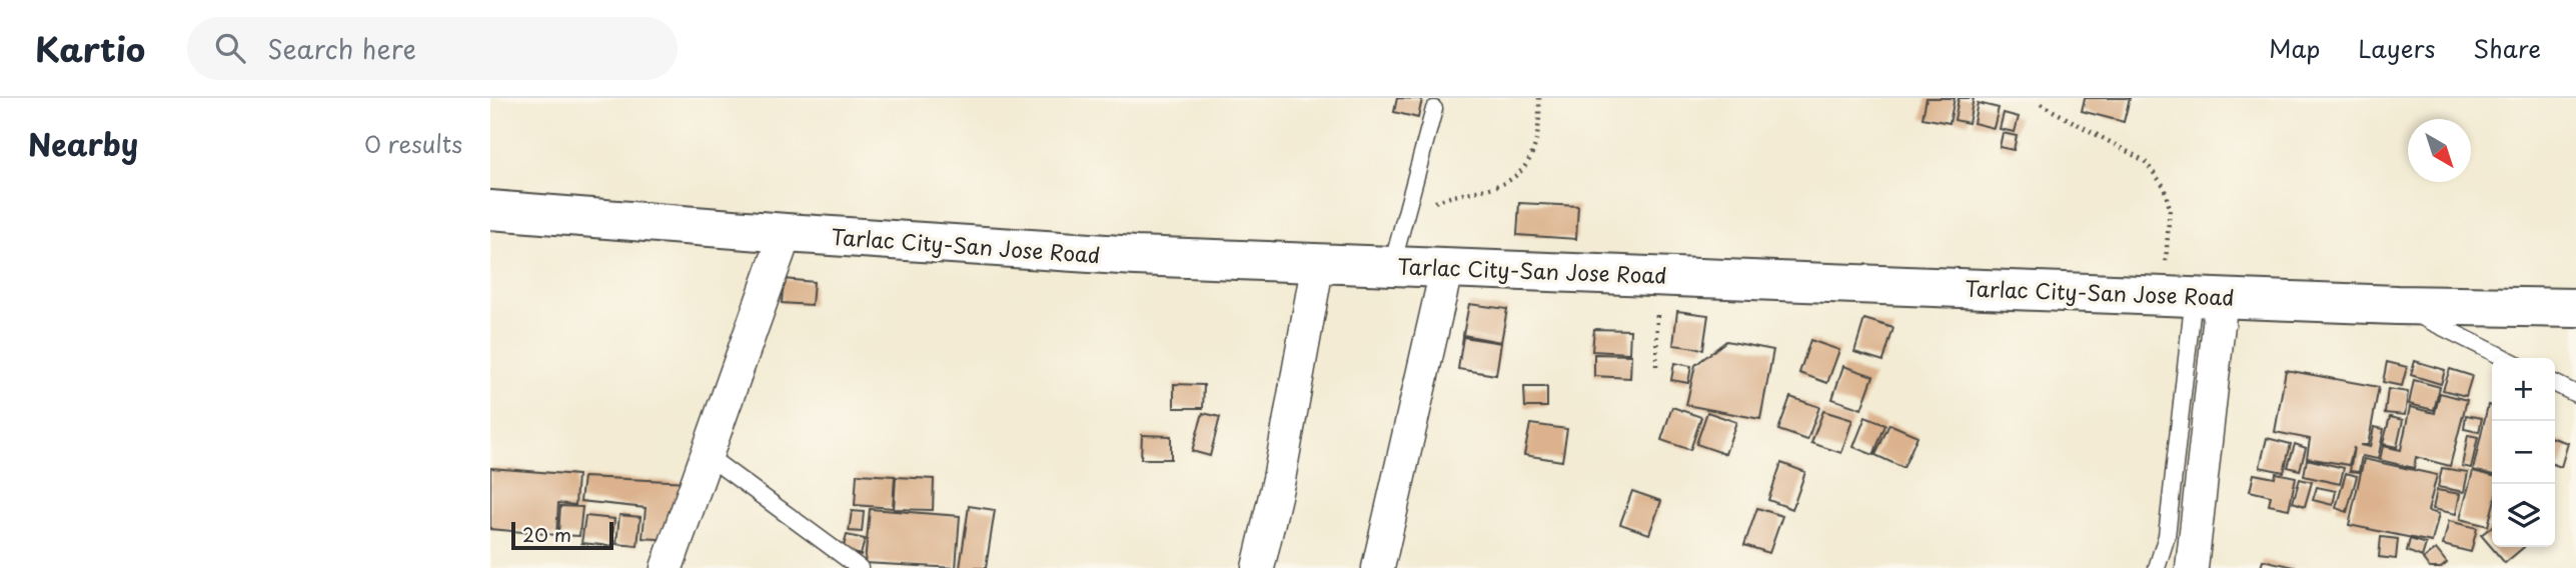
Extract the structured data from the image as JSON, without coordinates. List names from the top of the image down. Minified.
{"streets":{"main road":["Tarlac City-San Jose Road"]},"scale_bar":"20 m","north":"bottom right","page":{"header":"Kartio","search":"Search here","nav":["Map","Layers","Share"],"heading":["Nearby","0 results"],"map_buttons":["+","−"],"scale":"20 m"}}
